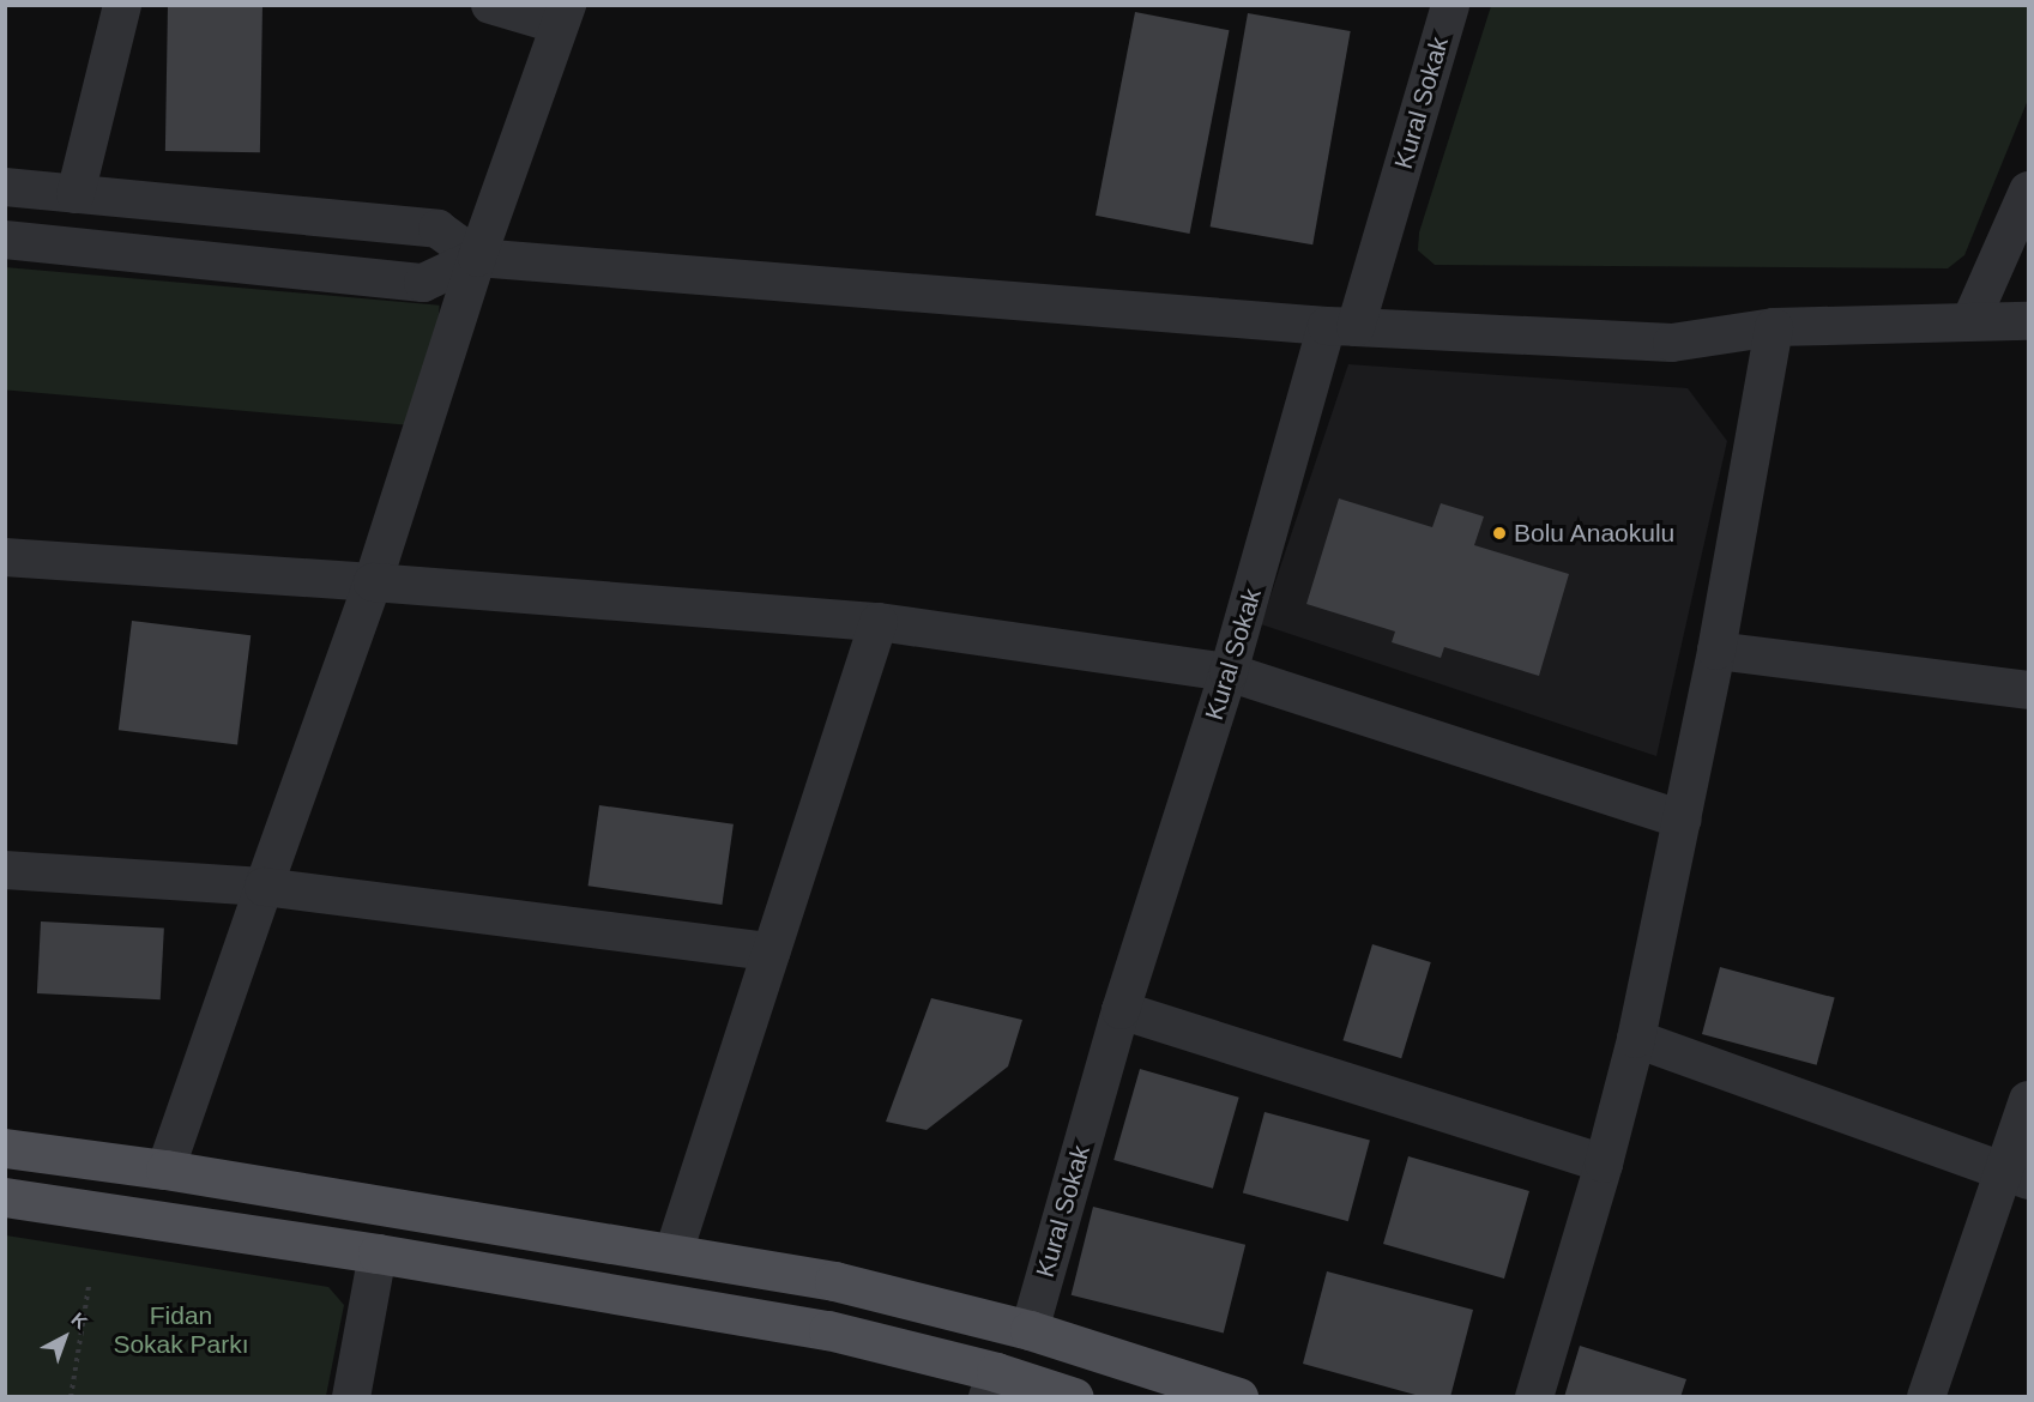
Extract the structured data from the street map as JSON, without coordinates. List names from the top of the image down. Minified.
{"streets":{"street":["Kural Sokak"]},"parks":["Fidan Sokak Parkı"],"places":["Bolu Anaokulu"],"north":"top right"}
